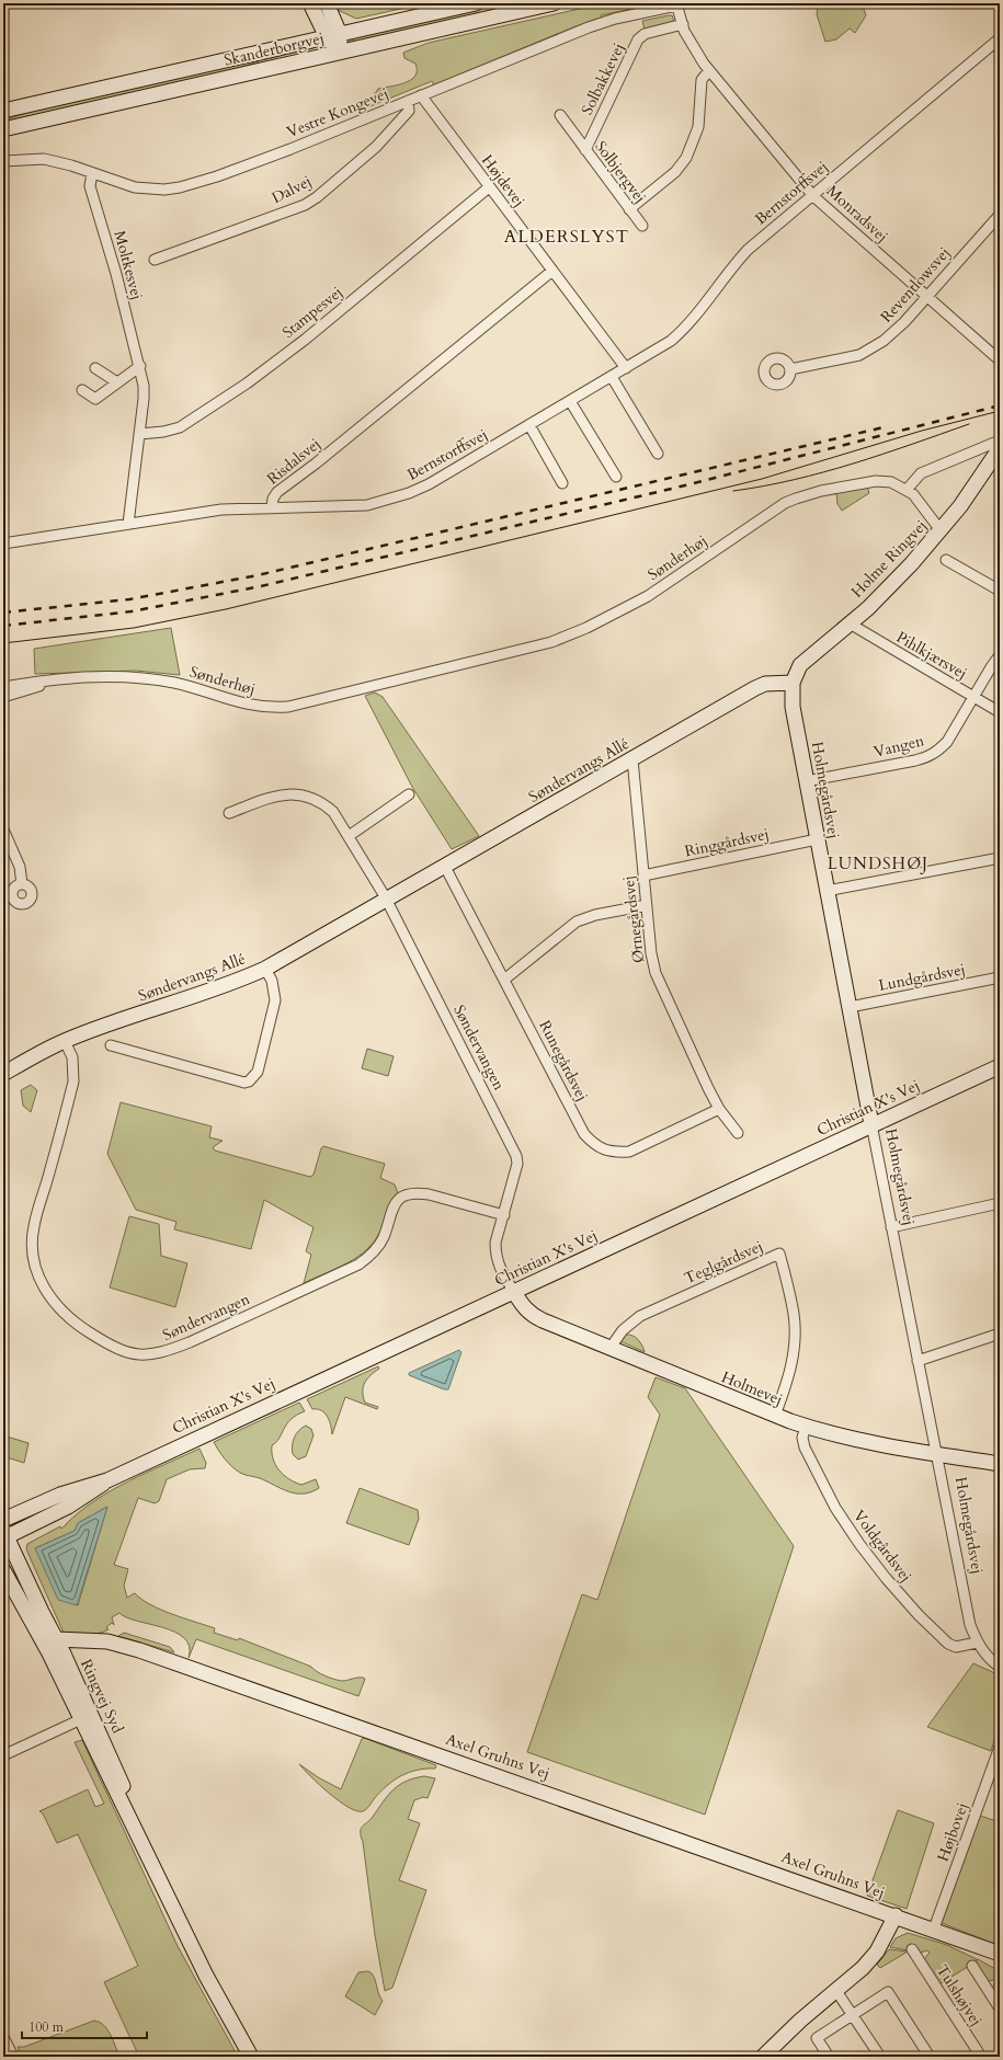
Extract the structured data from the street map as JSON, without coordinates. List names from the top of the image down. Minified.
{"streets":{"street":["Skanderborgvej","Solbakkevej","Vestre Kongevej","Solbjergvej","Højdevej","Dalvej","Bernstorffsvej","Monradsvej","Moltkesvej","Reventlowsvej","Stampesvej","Risdalsvej","Sønderhøj","Holme Ringvej","Pihlkjærsvej","Vangen","Søndervangs Allé","Holmegårdsvej","Ringgårdsvej","Ørnegårdsvej","Lundgårdsvej","Søndervangen","Runegårdsvej","Christian X's Vej","Teglgårdsvej","Holmevej","Voldgårdsvej","Ringvej Syd","Axel Gruhns Vej","Højbovej","Tulshøjvej"]},"crossings":[["Solbakkevej","Solbjergvej"],["Solbakkevej","Monradsvej"],["Vestre Kongevej","Højdevej"],["Vestre Kongevej","Dalvej"],["Vestre Kongevej","Monradsvej"],["Vestre Kongevej","Moltkesvej"],["Højdevej","Bernstorffsvej"],["Højdevej","Stampesvej"],["Højdevej","Risdalsvej"],["Bernstorffsvej","Monradsvej"],["Bernstorffsvej","Risdalsvej"],["Monradsvej","Reventlowsvej"],["Moltkesvej","Stampesvej"],["Moltkesvej","Risdalsvej"],["Sønderhøj","Holme Ringvej"],["Holme Ringvej","Pihlkjærsvej"],["Holme Ringvej","Søndervangs Allé"],["Holme Ringvej","Holmegårdsvej"],["Pihlkjærsvej","Vangen"],["Vangen","Holmegårdsvej"],["Søndervangs Allé","Holmegårdsvej"],["Søndervangs Allé","Ørnegårdsvej"],["Søndervangs Allé","Søndervangen"],["Søndervangs Allé","Runegårdsvej"],["Holmegårdsvej","Ringgårdsvej"],["Holmegårdsvej","Lundgårdsvej"],["Holmegårdsvej","Christian X's Vej"],["Holmegårdsvej","Holmevej"],["Holmegårdsvej","Voldgårdsvej"],["Ringgårdsvej","Ørnegårdsvej"],["Ørnegårdsvej","Runegårdsvej"],["Søndervangen","Christian X's Vej"],["Søndervangen","Holmevej"],["Christian X's Vej","Holmevej"],["Christian X's Vej","Ringvej Syd"],["Teglgårdsvej","Holmevej"],["Holmevej","Voldgårdsvej"],["Ringvej Syd","Axel Gruhns Vej"],["Axel Gruhns Vej","Højbovej"]],"districts":["ALDERSLYST","LUNDSHØJ"],"scale_bar":"100 m"}
